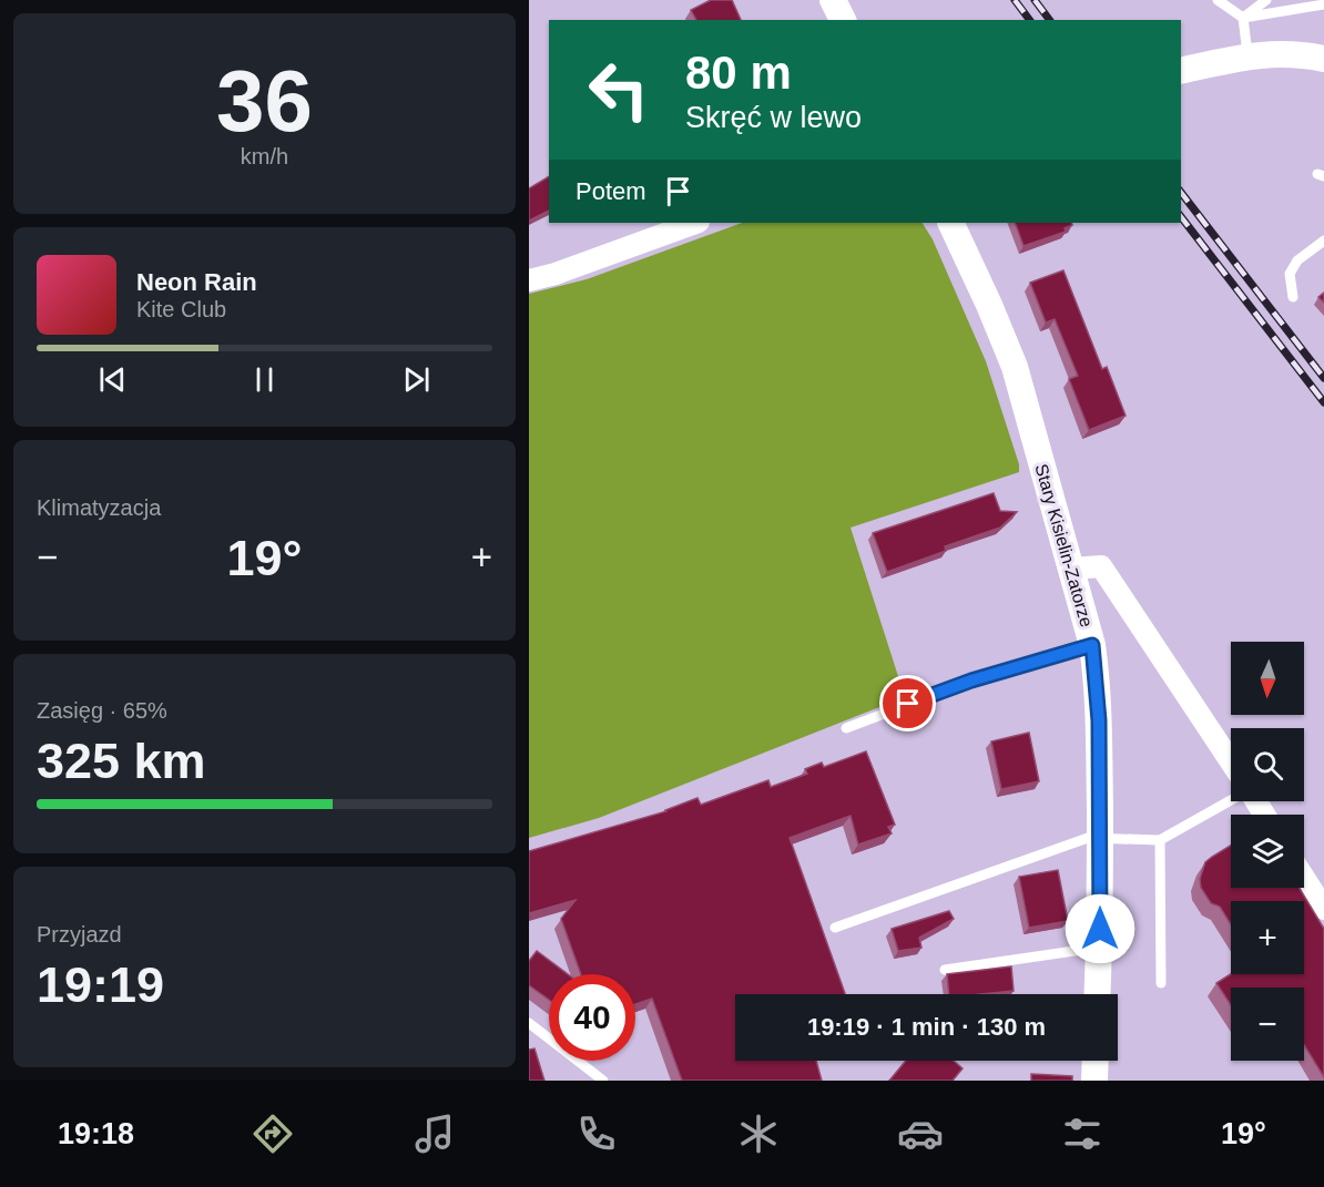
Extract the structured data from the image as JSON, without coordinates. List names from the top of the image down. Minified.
{"streets":{"street":["Stary Kisielin-Zatorze"]},"north":"bottom","page":{"tile":[["36","km/h"],"Klimatyzacja",["Zasięg · 65%","325 km"],["Przyjazd","19:19"]],"turn":["80 m","Skręć w lewo"],"then":"Potem","song":["Neon Rain","Kite Club"],"heat":["−","19°","+"],"map_buttons":["+","−"],"limit":"40","trip":"19:19 · 1 min · 130 m","tabs":["19:18","19°"]}}
